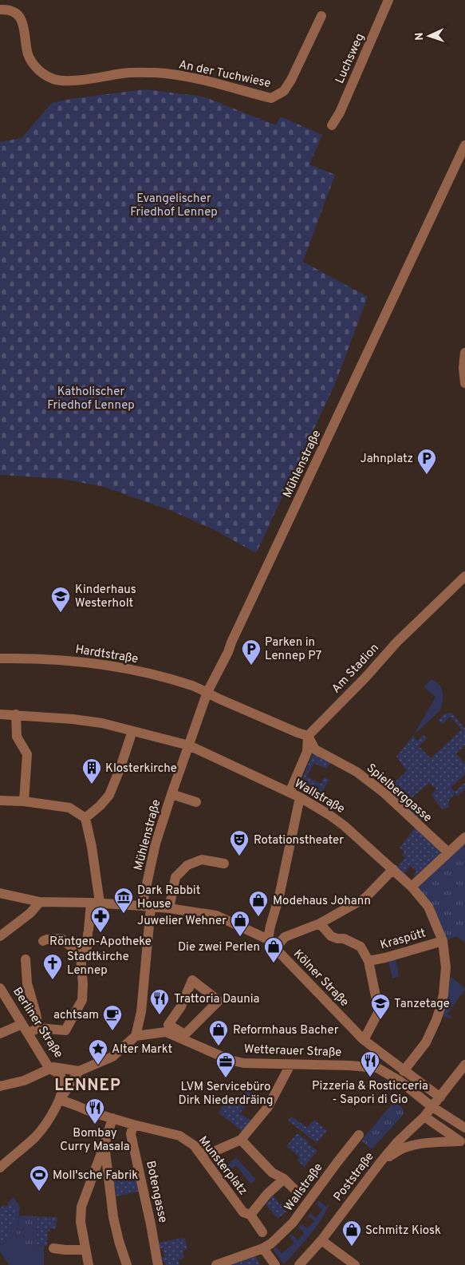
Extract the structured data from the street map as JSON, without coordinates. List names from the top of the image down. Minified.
{"streets":{"street":["Luchsweg","An der Tuchwiese","Mühlenstraße","Hardtstraße","Am Stadion","Spielberggasse","Wallstraße","Kraspütt","Kölner Straße","Berliner Straße","Wetterauer Straße","Munsterplatz","Poststraße","Botengasse"]},"crossings":[["Mühlenstraße","Hardtstraße"],["Mühlenstraße","Wallstraße"],["Mühlenstraße","Kölner Straße"],["Mühlenstraße","Wetterauer Straße"],["Am Stadion","Spielberggasse"],["Wallstraße","Kraspütt"],["Wallstraße","Kölner Straße"],["Kraspütt","Kölner Straße"],["Kölner Straße","Poststraße"],["Wetterauer Straße","Poststraße"],["Munsterplatz","Botengasse"]],"districts":["LENNEP"],"parks":["Evangelischer Friedhof Lennep","Katholischer Friedhof Lennep"],"places":{"parking":["Jahnplatz","Parken in Lennep P7"],"school or university":["Kinderhaus Westerholt","Tanzetage"],"building":["Klosterkirche"],"theatre":["Rotationstheater"],"museum":["Dark Rabbit House"],"shop":["Modehaus Johann","Juwelier Wehner","Die zwei Perlen","Reformhaus Bacher","Schmitz Kiosk"],"pharmacy":["Röntgen-Apotheke"],"church":["Stadtkirche Lennep"],"restaurant":["Trattoria Daunia","Pizzeria & Rosticceria - Sapori di Gio","Bombay Curry Masala"],"cafe":["achtsam"],"place":["Alter Markt"],"office":["LVM Servicebüro Dirk Niederdräing"],"sports":["Moll'sche Fabrik"]},"north":"left"}
